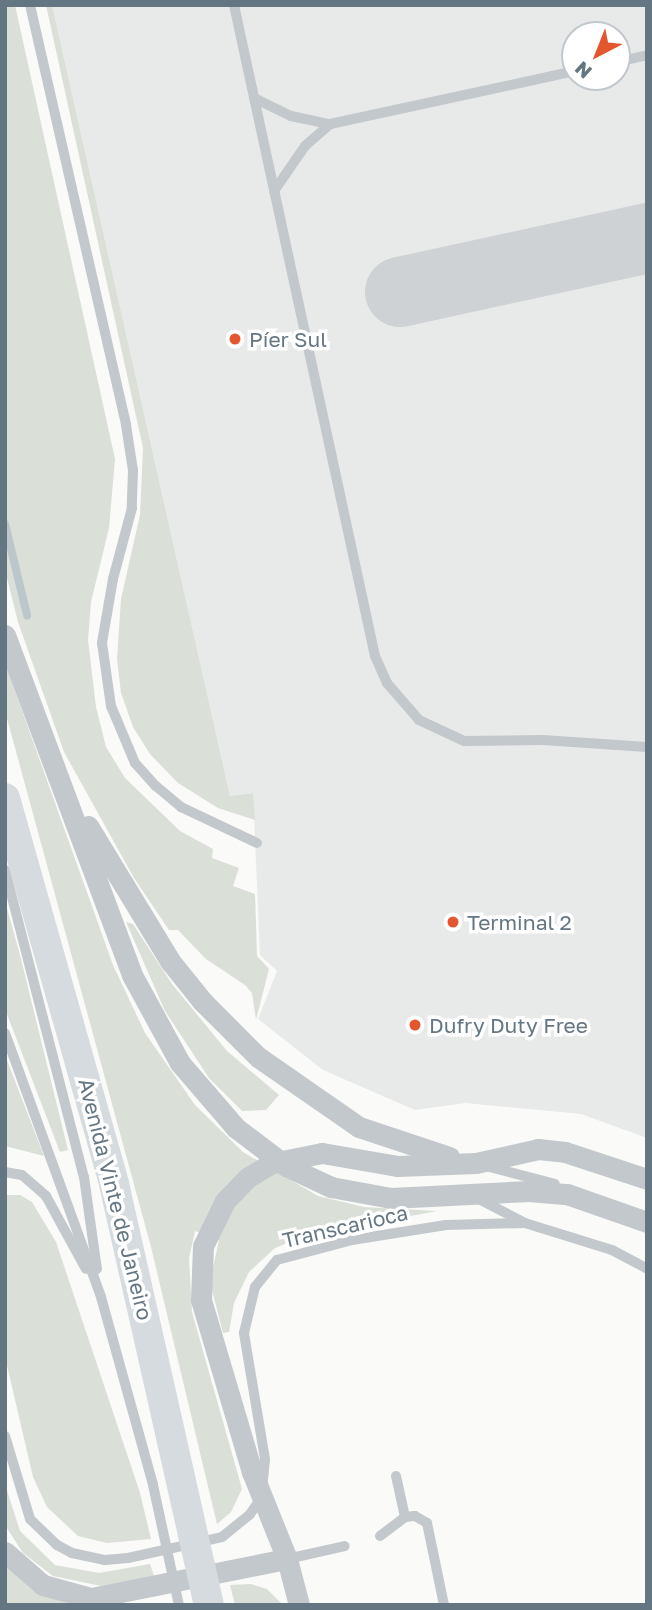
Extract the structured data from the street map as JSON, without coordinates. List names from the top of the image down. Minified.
{"streets":{"street":["Avenida Vinte de Janeiro"],"lane":["Transcarioca"]},"places":["Píer Sul","Terminal 2","Dufry Duty Free"],"north":"bottom left"}
